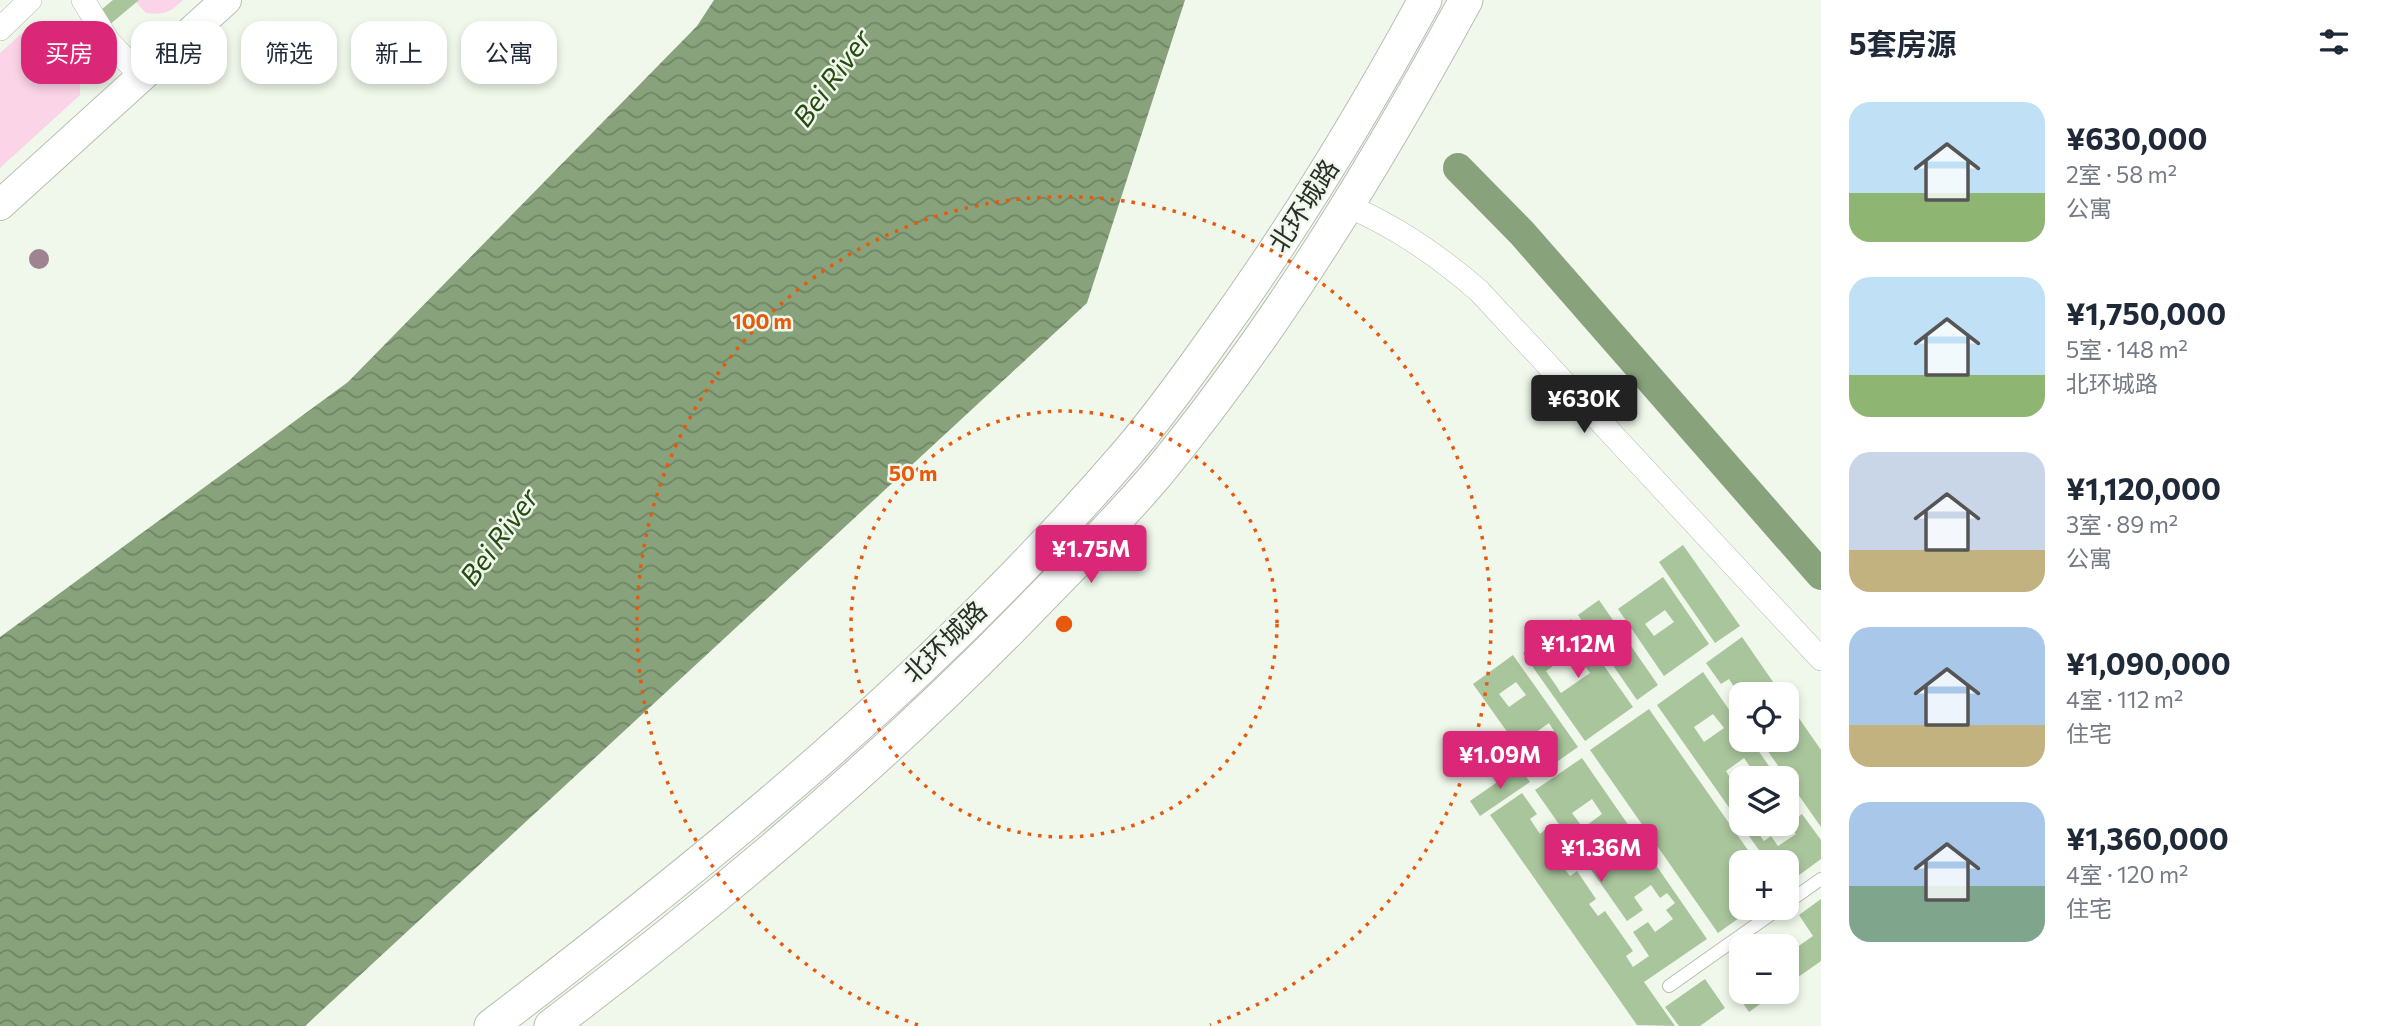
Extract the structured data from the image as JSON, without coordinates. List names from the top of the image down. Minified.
{"streets":{"main road":["北环城路"]},"water":["Bei River"],"page":{"heading":"5套房源","chip":["买房","租房","筛选","新上","公寓"],"list":[{"name":"¥630,000","note":"2室 · 58 m² · 公寓"},{"name":"¥1,750,000","note":"5室 · 148 m² · 北环城路"},{"name":"¥1,120,000","note":"3室 · 89 m² · 公寓"},{"name":"¥1,090,000","note":"4室 · 112 m² · 住宅"},{"name":"¥1,360,000","note":"4室 · 120 m² · 住宅"}],"price":["¥630K","¥1.75M","¥1.12M","¥1.09M","¥1.36M"],"map_buttons":["+","−"]},"rings":["100 m","50 m"]}
